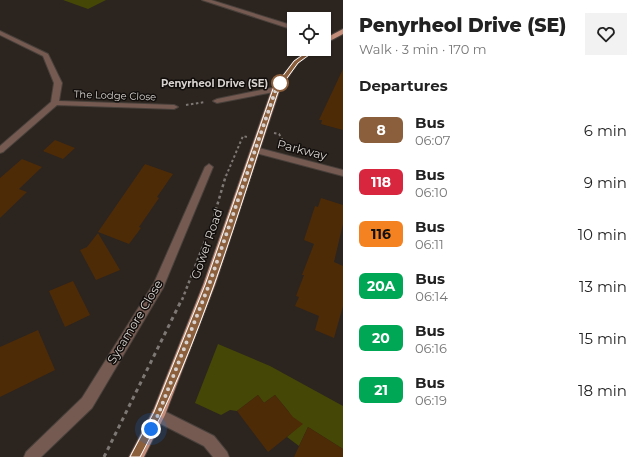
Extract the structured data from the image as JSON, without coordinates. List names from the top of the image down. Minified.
{"streets":{"main road":["Gower Road"],"street":["The Lodge Close","Parkway","Sycamore Close"]},"crossings":[["Parkway","Gower Road"]],"places":["Penyrheol Drive (SE)"],"lines":["bus line 8"],"page":{"heading":[["Penyrheol Drive (SE)","Walk · 3 min · 170 m"],"Departures"],"list":[{"mark":"8","name":"Bus","note":"06:07","value":"6 min"},{"mark":"118","name":"Bus","note":"06:10","value":"9 min"},{"mark":"116","name":"Bus","note":"06:11","value":"10 min"},{"mark":"20A","name":"Bus","note":"06:14","value":"13 min"},{"mark":"20","name":"Bus","note":"06:16","value":"15 min"},{"mark":"21","name":"Bus","note":"06:19","value":"18 min"}]}}
